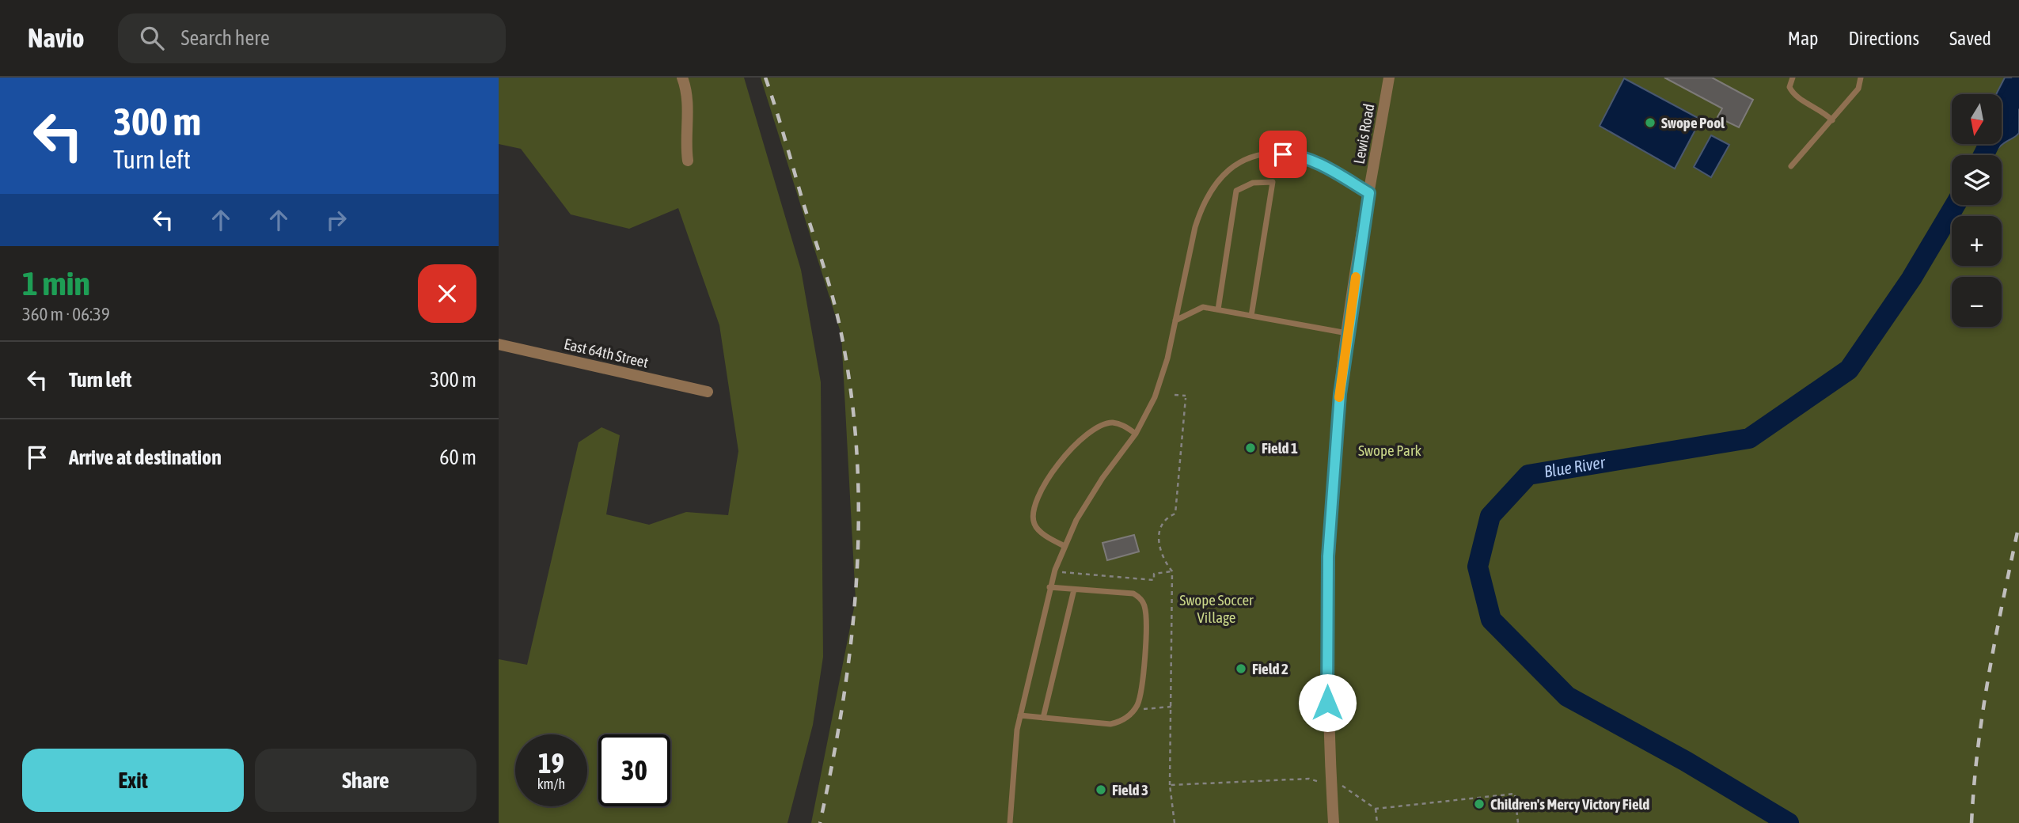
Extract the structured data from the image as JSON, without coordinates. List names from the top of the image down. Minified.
{"streets":{"street":["Lewis Road","East 64th Street"]},"water":["Blue River"],"parks":["Swope Park","Swope Soccer Village"],"places":["Swope Pool","Field 1","Field 2","Field 3","Children's Mercy Victory Field"],"north":"bottom","page":{"header":"Navio","search":"Search here","nav":["Map","Directions","Saved"],"turn":["300 m","Turn left"],"map_buttons":["+","−"],"heading":["1 min","360 m · 06:39"],"list":[{"name":"Turn left","value":"300 m"},{"name":"Arrive at destination","value":"60 m"}],"speed":"19 km/h","limit":"30","buttons":["Exit","Share"]}}
